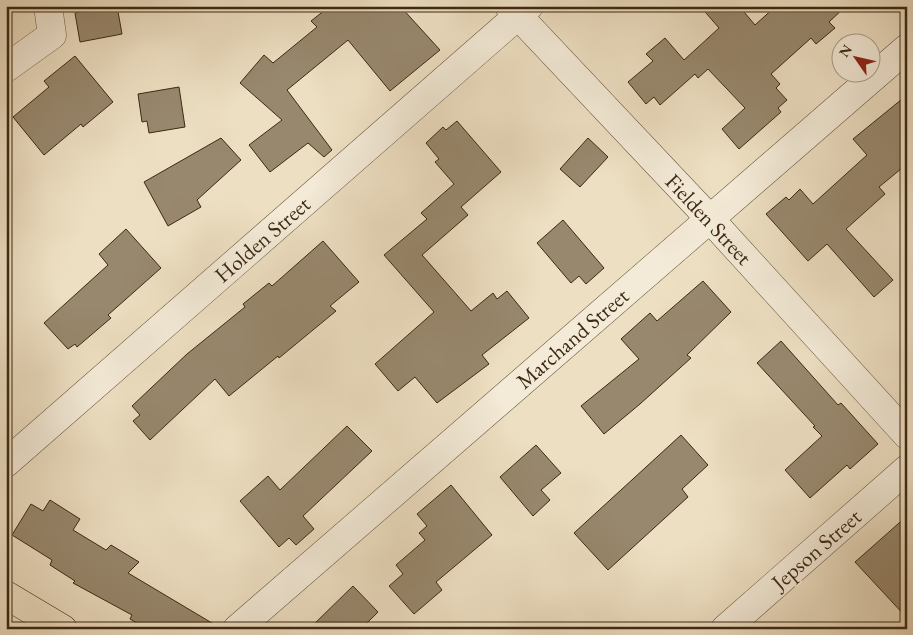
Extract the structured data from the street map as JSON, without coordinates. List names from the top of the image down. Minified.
{"streets":{"street":["Fielden Street","Holden Street","Marchand Street","Jepson Street"]},"crossings":[["Fielden Street","Holden Street"],["Fielden Street","Marchand Street"]],"north":"top left"}
